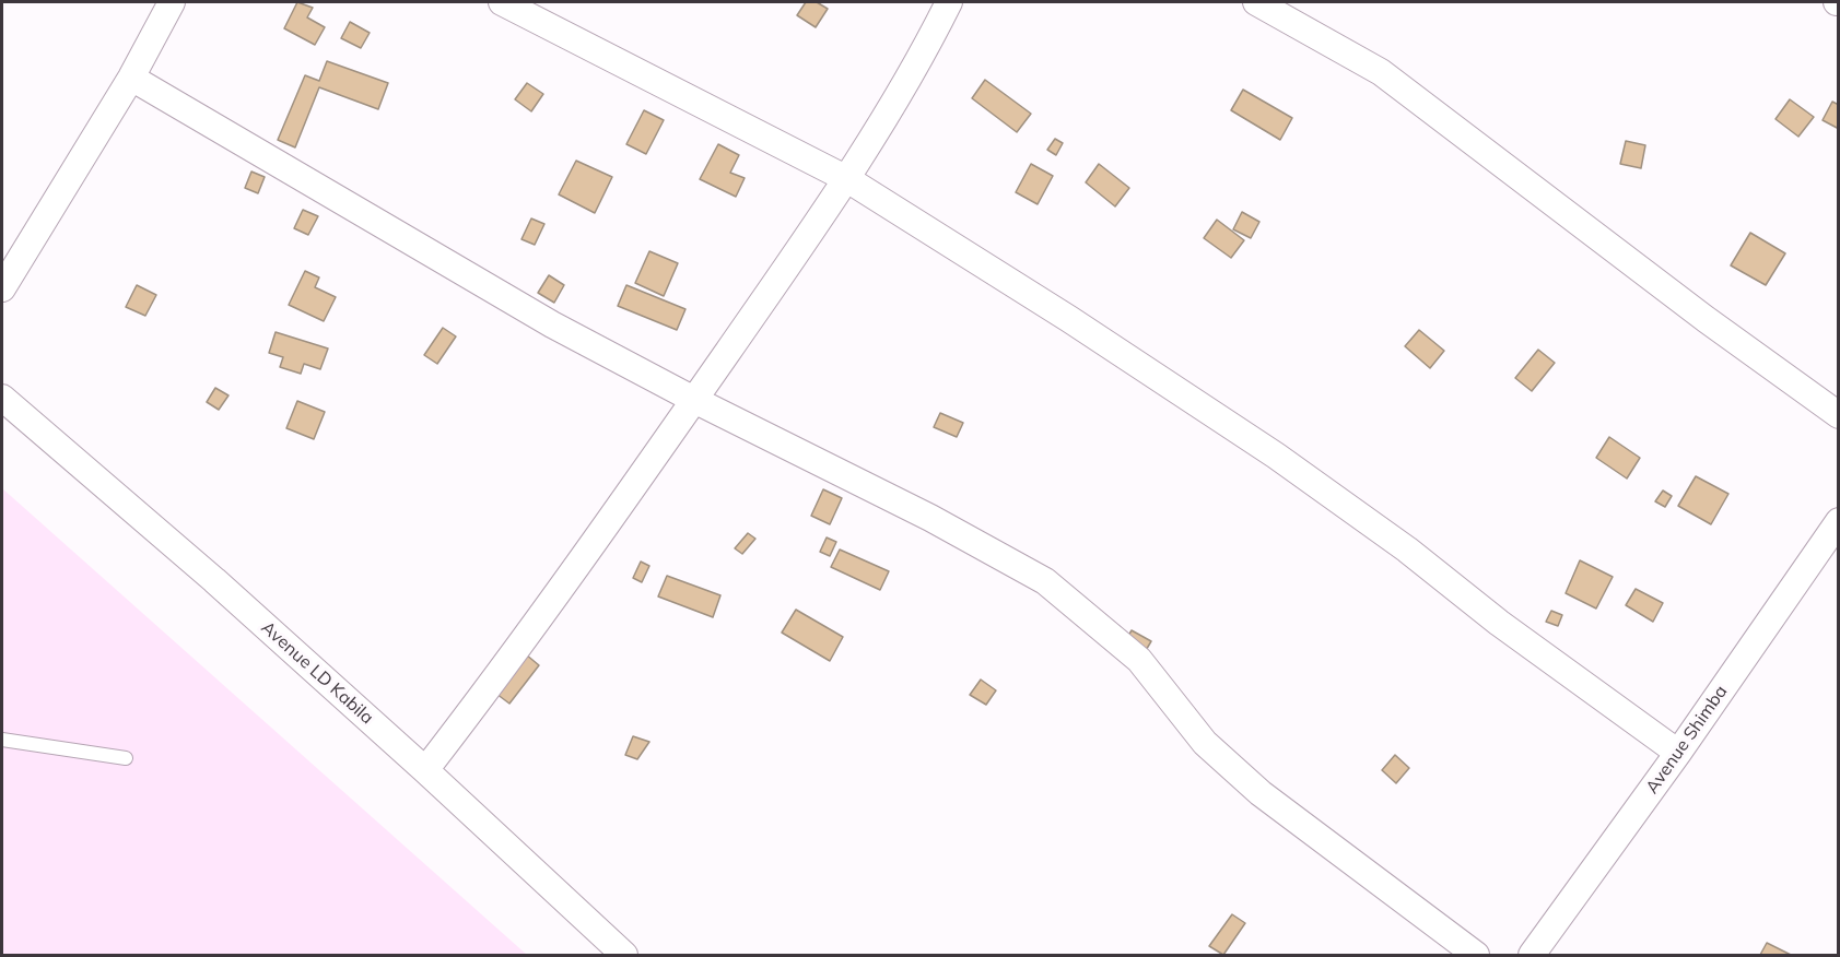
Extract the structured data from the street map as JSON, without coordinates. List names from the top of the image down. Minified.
{"streets":{"street":["Avenue LD Kabila","Avenue Shimba"]}}
